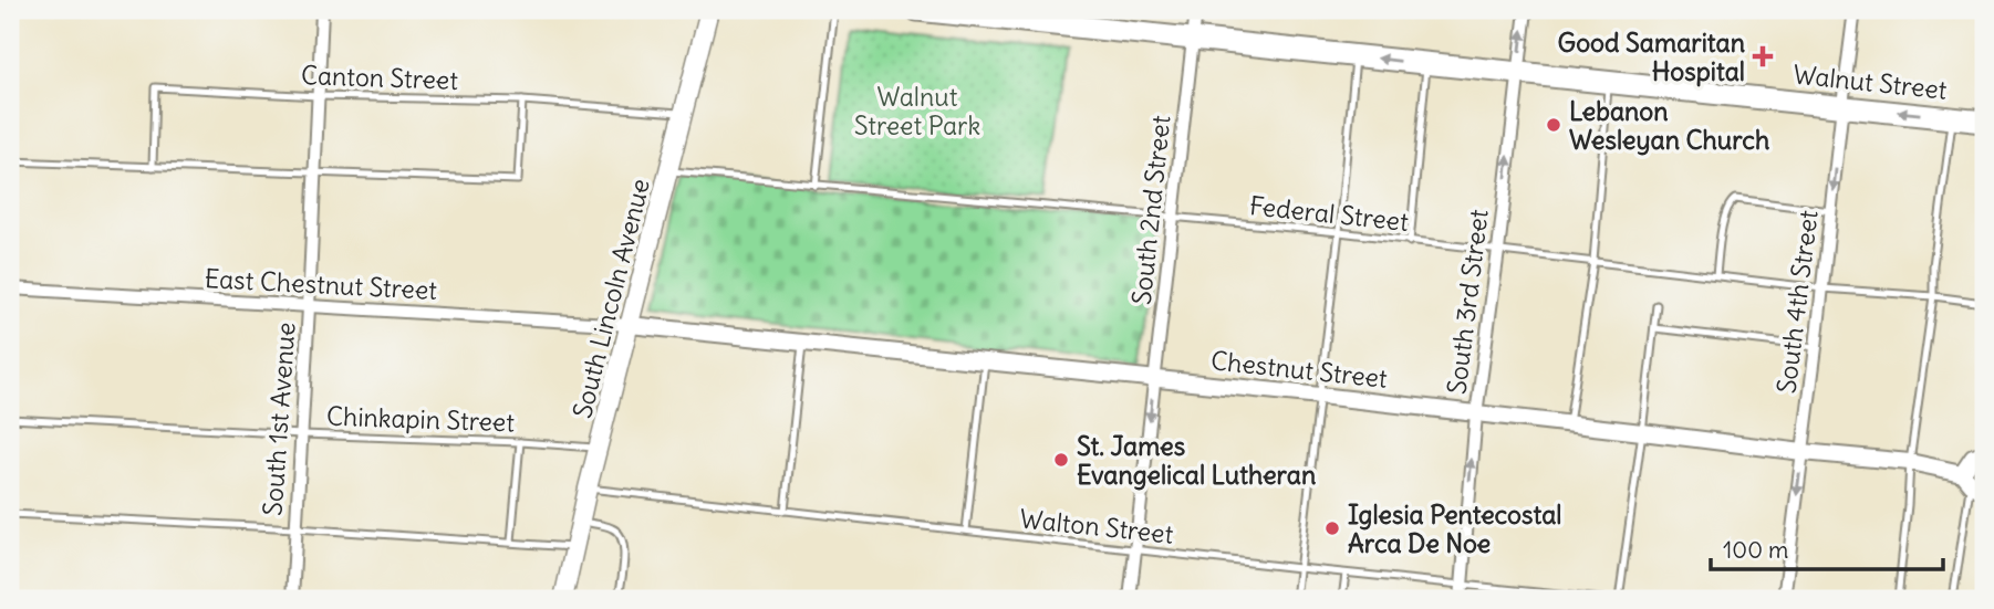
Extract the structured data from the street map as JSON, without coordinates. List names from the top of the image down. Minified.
{"streets":{"highway":["Walnut Street"],"main road":["South Lincoln Avenue"],"street":["South 2nd Street","East Chestnut Street","South 3rd Street","South 4th Street","Chestnut Street","South 1st Avenue"],"lane":["Canton Street","Federal Street","Chinkapin Street","Walton Street"]},"crossings":[["Canton Street","South Lincoln Avenue"],["Canton Street","South 1st Avenue"],["Walnut Street","South 2nd Street"],["Walnut Street","South 3rd Street"],["Walnut Street","South 4th Street"],["South 2nd Street","Federal Street"],["South 2nd Street","Chestnut Street"],["South 2nd Street","Walton Street"],["Federal Street","South Lincoln Avenue"],["Federal Street","South 3rd Street"],["Federal Street","South 4th Street"],["East Chestnut Street","South Lincoln Avenue"],["East Chestnut Street","Chestnut Street"],["East Chestnut Street","South 1st Avenue"],["South Lincoln Avenue","Chestnut Street"],["South Lincoln Avenue","Chinkapin Street"],["South Lincoln Avenue","Walton Street"],["South 3rd Street","Chestnut Street"],["South 3rd Street","Walton Street"],["South 4th Street","Chestnut Street"],["South 1st Avenue","Chinkapin Street"]],"one_way":["South 3rd Street","South 4th Street"],"parks":["Walnut Street Park"],"places":{"health":["Good Samaritan Hospital"],"other":["Lebanon Wesleyan Church","St. James Evangelical Lutheran","Iglesia Pentecostal Arca De Noe"]},"scale_bar":"100 m"}
